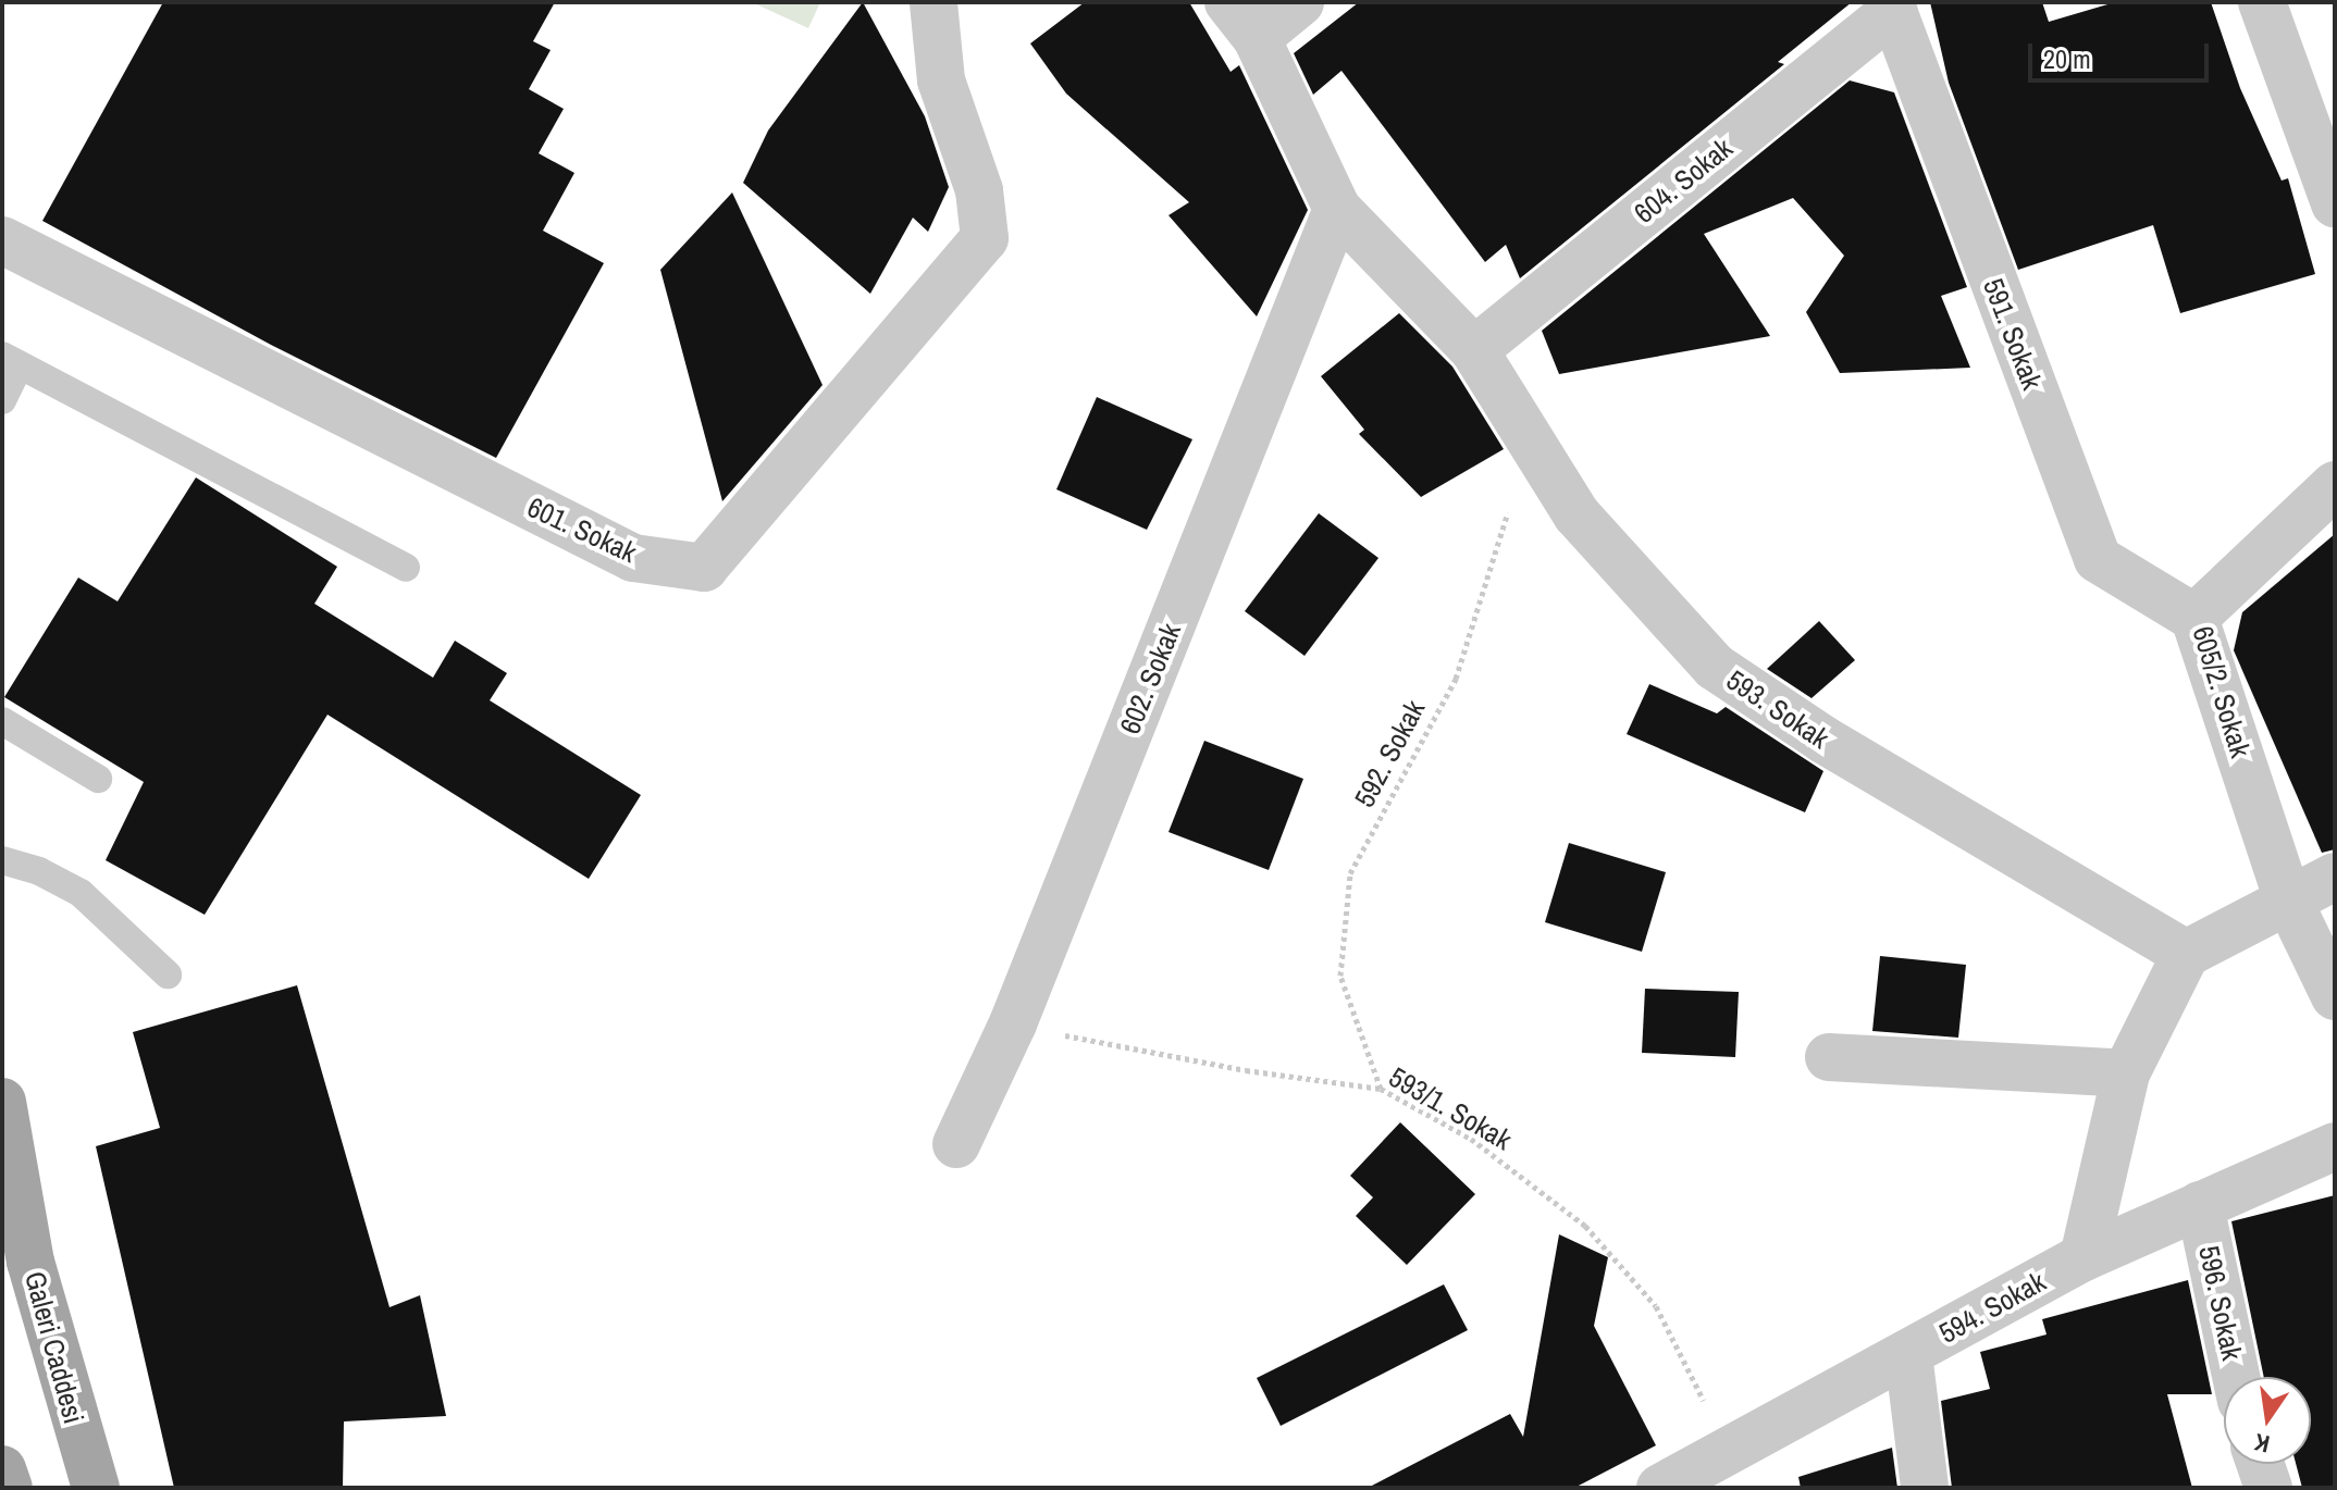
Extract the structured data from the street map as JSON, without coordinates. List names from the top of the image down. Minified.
{"streets":{"main road":["Galeri Caddesi"],"street":["604. Sokak","591. Sokak","601. Sokak","602. Sokak","605/2. Sokak","593. Sokak","596. Sokak","594. Sokak"],"path":["592. Sokak","593/1. Sokak"]},"crossings":[["604. Sokak","591. Sokak"],["604. Sokak","593. Sokak"],["591. Sokak","605/2. Sokak"],["602. Sokak","593. Sokak"],["602. Sokak","593/1. Sokak"],["593. Sokak","592. Sokak"],["592. Sokak","593/1. Sokak"],["593/1. Sokak","594. Sokak"],["596. Sokak","594. Sokak"]],"scale_bar":"20 m","north":"bottom"}
